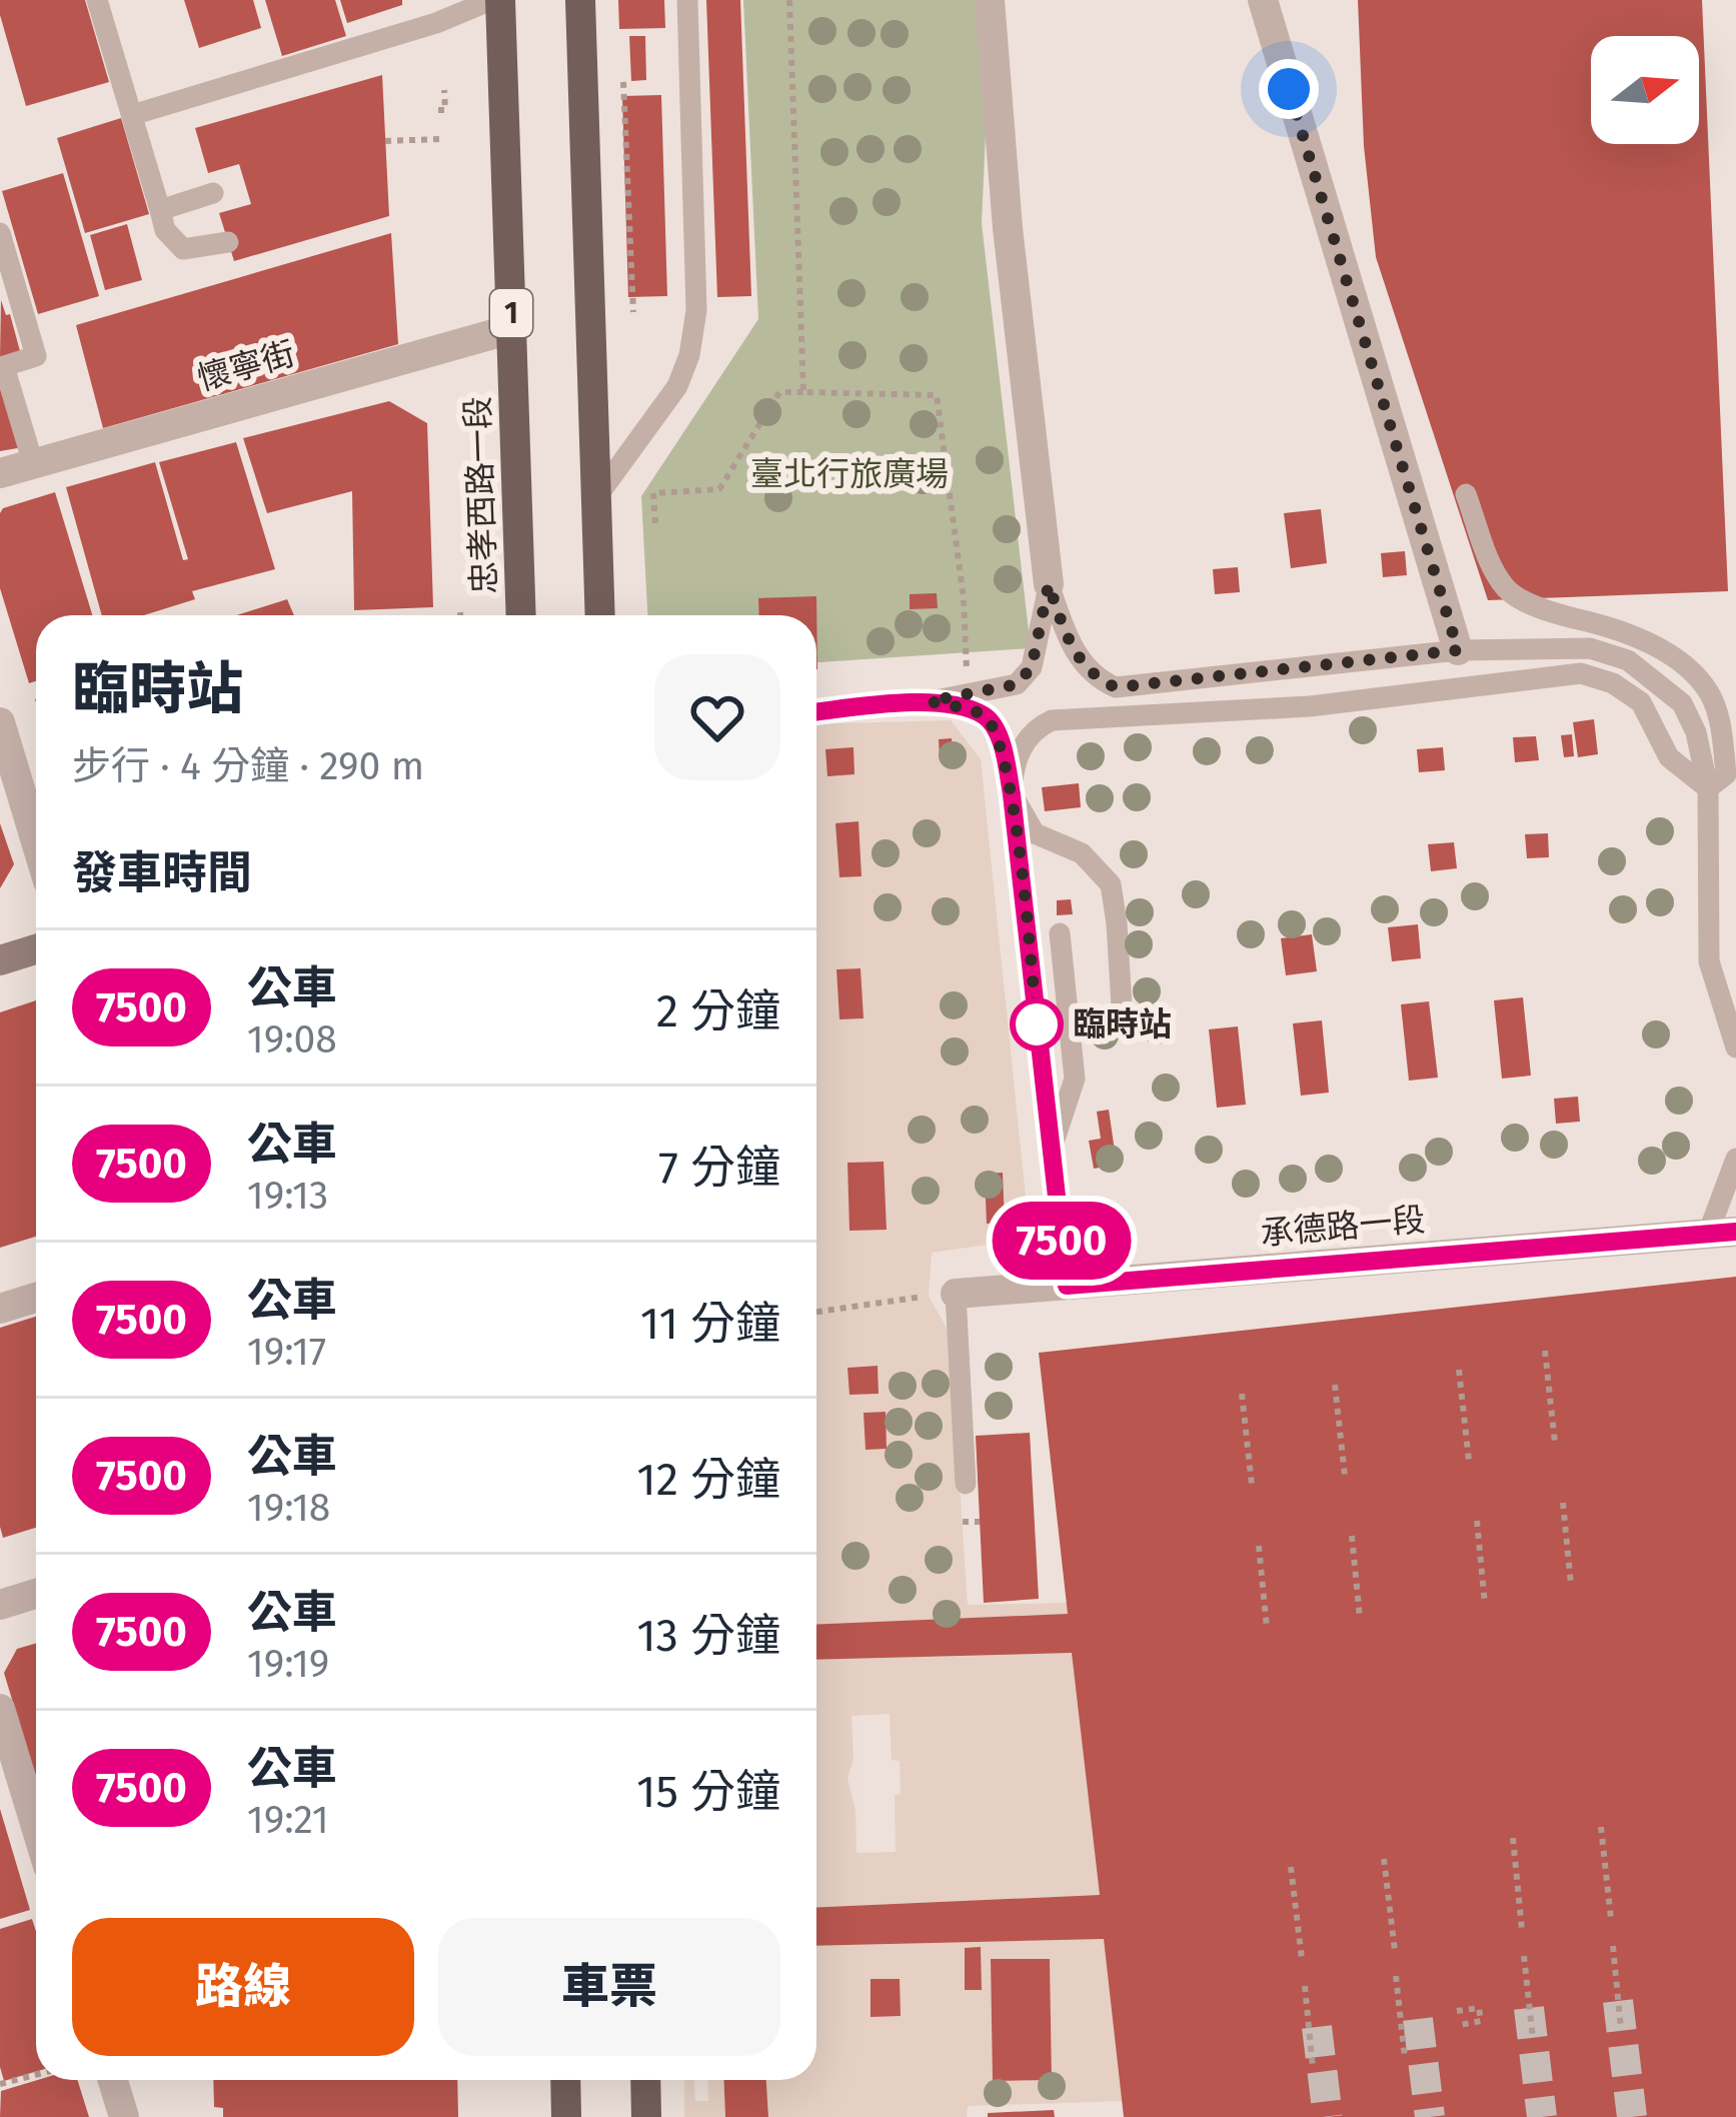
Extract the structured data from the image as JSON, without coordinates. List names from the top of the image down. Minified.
{"streets":{"main road":["1","忠孝西路一段"],"street":["懷寧街","承德路一段"]},"crossings":[["懷寧街","忠孝西路一段"]],"parks":["臺北行旅廣場"],"places":["臨時站"],"lines":["bus line 7500"],"north":"right","page":{"on_map":"7500","heading":[["臨時站","步行 · 4 分鐘 · 290 m"],"發車時間"],"list":[{"mark":"7500","name":"公車","note":"19:08","value":"2 分鐘"},{"mark":"7500","name":"公車","note":"19:13","value":"7 分鐘"},{"mark":"7500","name":"公車","note":"19:17","value":"11 分鐘"},{"mark":"7500","name":"公車","note":"19:18","value":"12 分鐘"},{"mark":"7500","name":"公車","note":"19:19","value":"13 分鐘"},{"mark":"7500","name":"公車","note":"19:21","value":"15 分鐘"}],"buttons":["路線","車票"]}}
